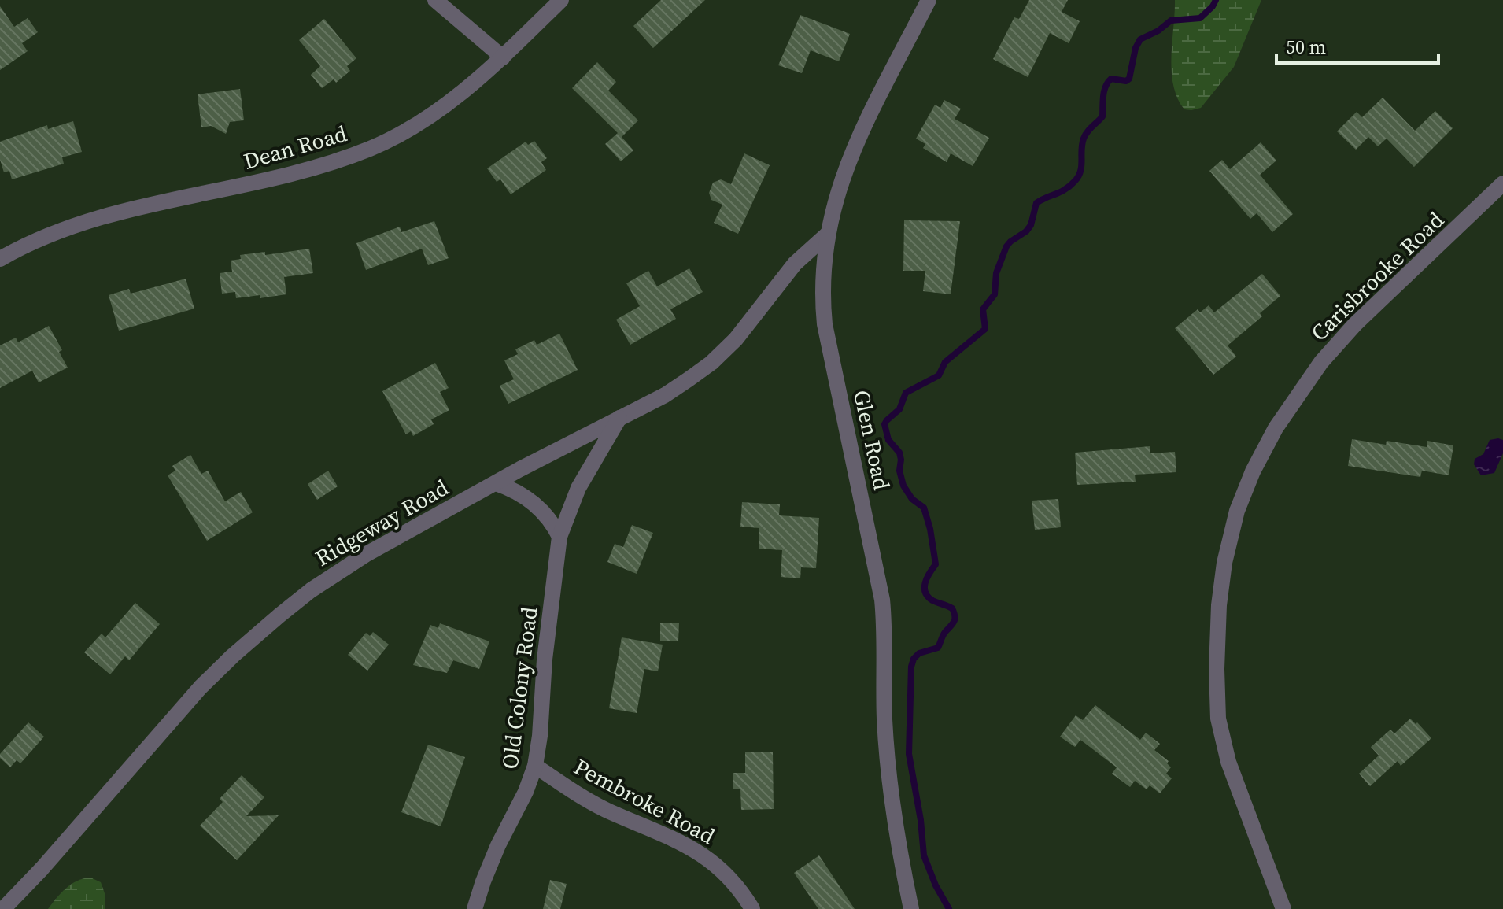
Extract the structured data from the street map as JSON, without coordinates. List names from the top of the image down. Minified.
{"streets":{"street":["Dean Road","Carisbrooke Road","Glen Road","Ridgeway Road","Old Colony Road","Pembroke Road"]},"crossings":[["Glen Road","Ridgeway Road"],["Ridgeway Road","Old Colony Road"],["Old Colony Road","Pembroke Road"]],"scale_bar":"50 m"}
